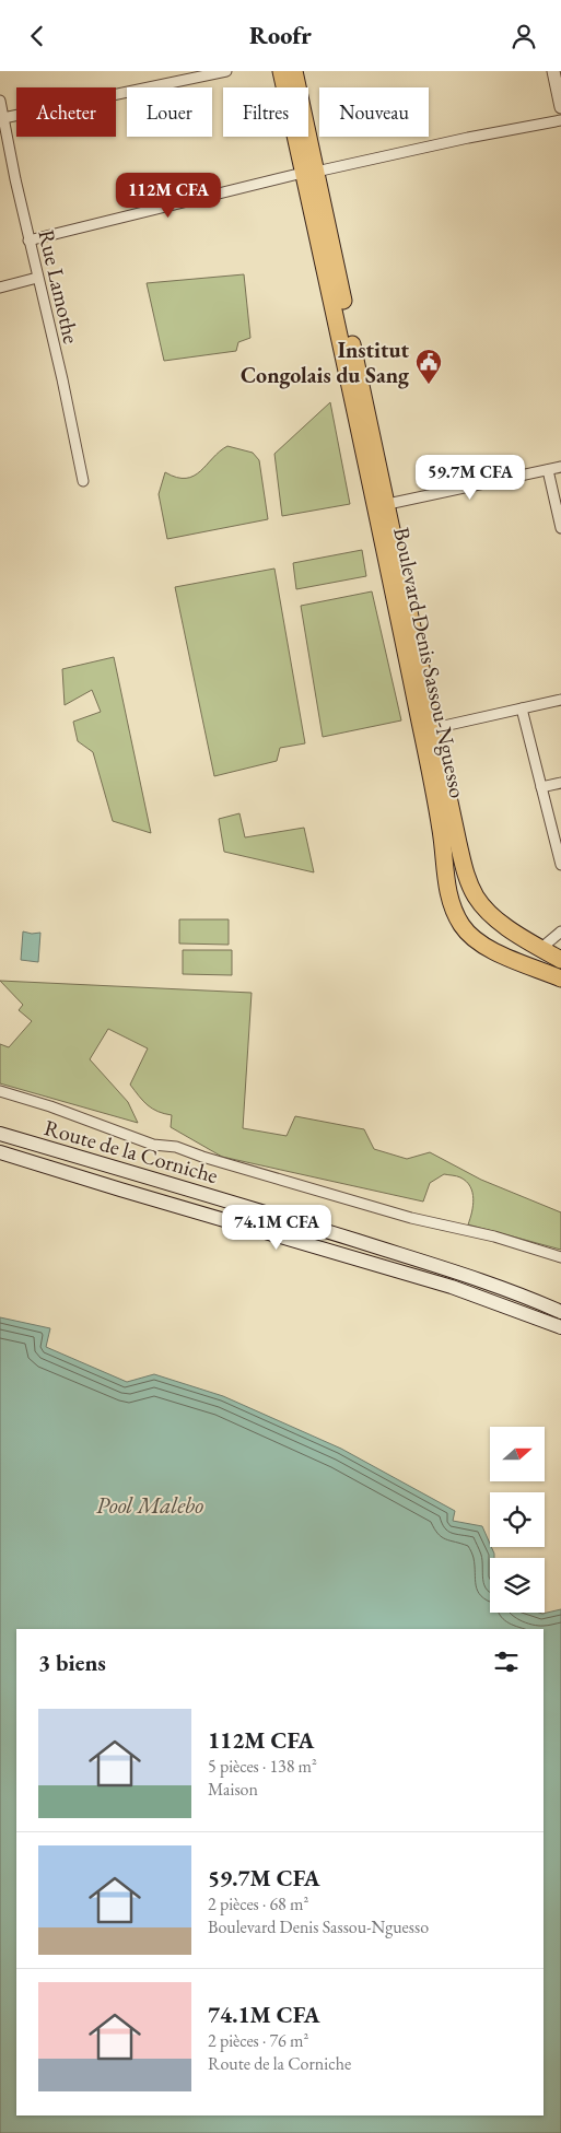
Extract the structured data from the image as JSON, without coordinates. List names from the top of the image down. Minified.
{"streets":{"main road":["Boulevard Denis Sassou-Nguesso","Route de la Corniche"],"street":["Rue Lamothe"]},"water":["Pool Malebo"],"places":{"public building":["Institut Congolais du Sang"]},"north":"right","page":{"header":"Roofr","chip":["Acheter","Louer","Filtres","Nouveau"],"price":["112M CFA","59.7M CFA","74.1M CFA"],"heading":"3 biens","list":[{"name":"112M CFA","note":"5 pièces · 138 m² · Maison"},{"name":"59.7M CFA","note":"2 pièces · 68 m² · Boulevard Denis Sassou-Nguesso"},{"name":"74.1M CFA","note":"2 pièces · 76 m² · Route de la Corniche"}]}}
